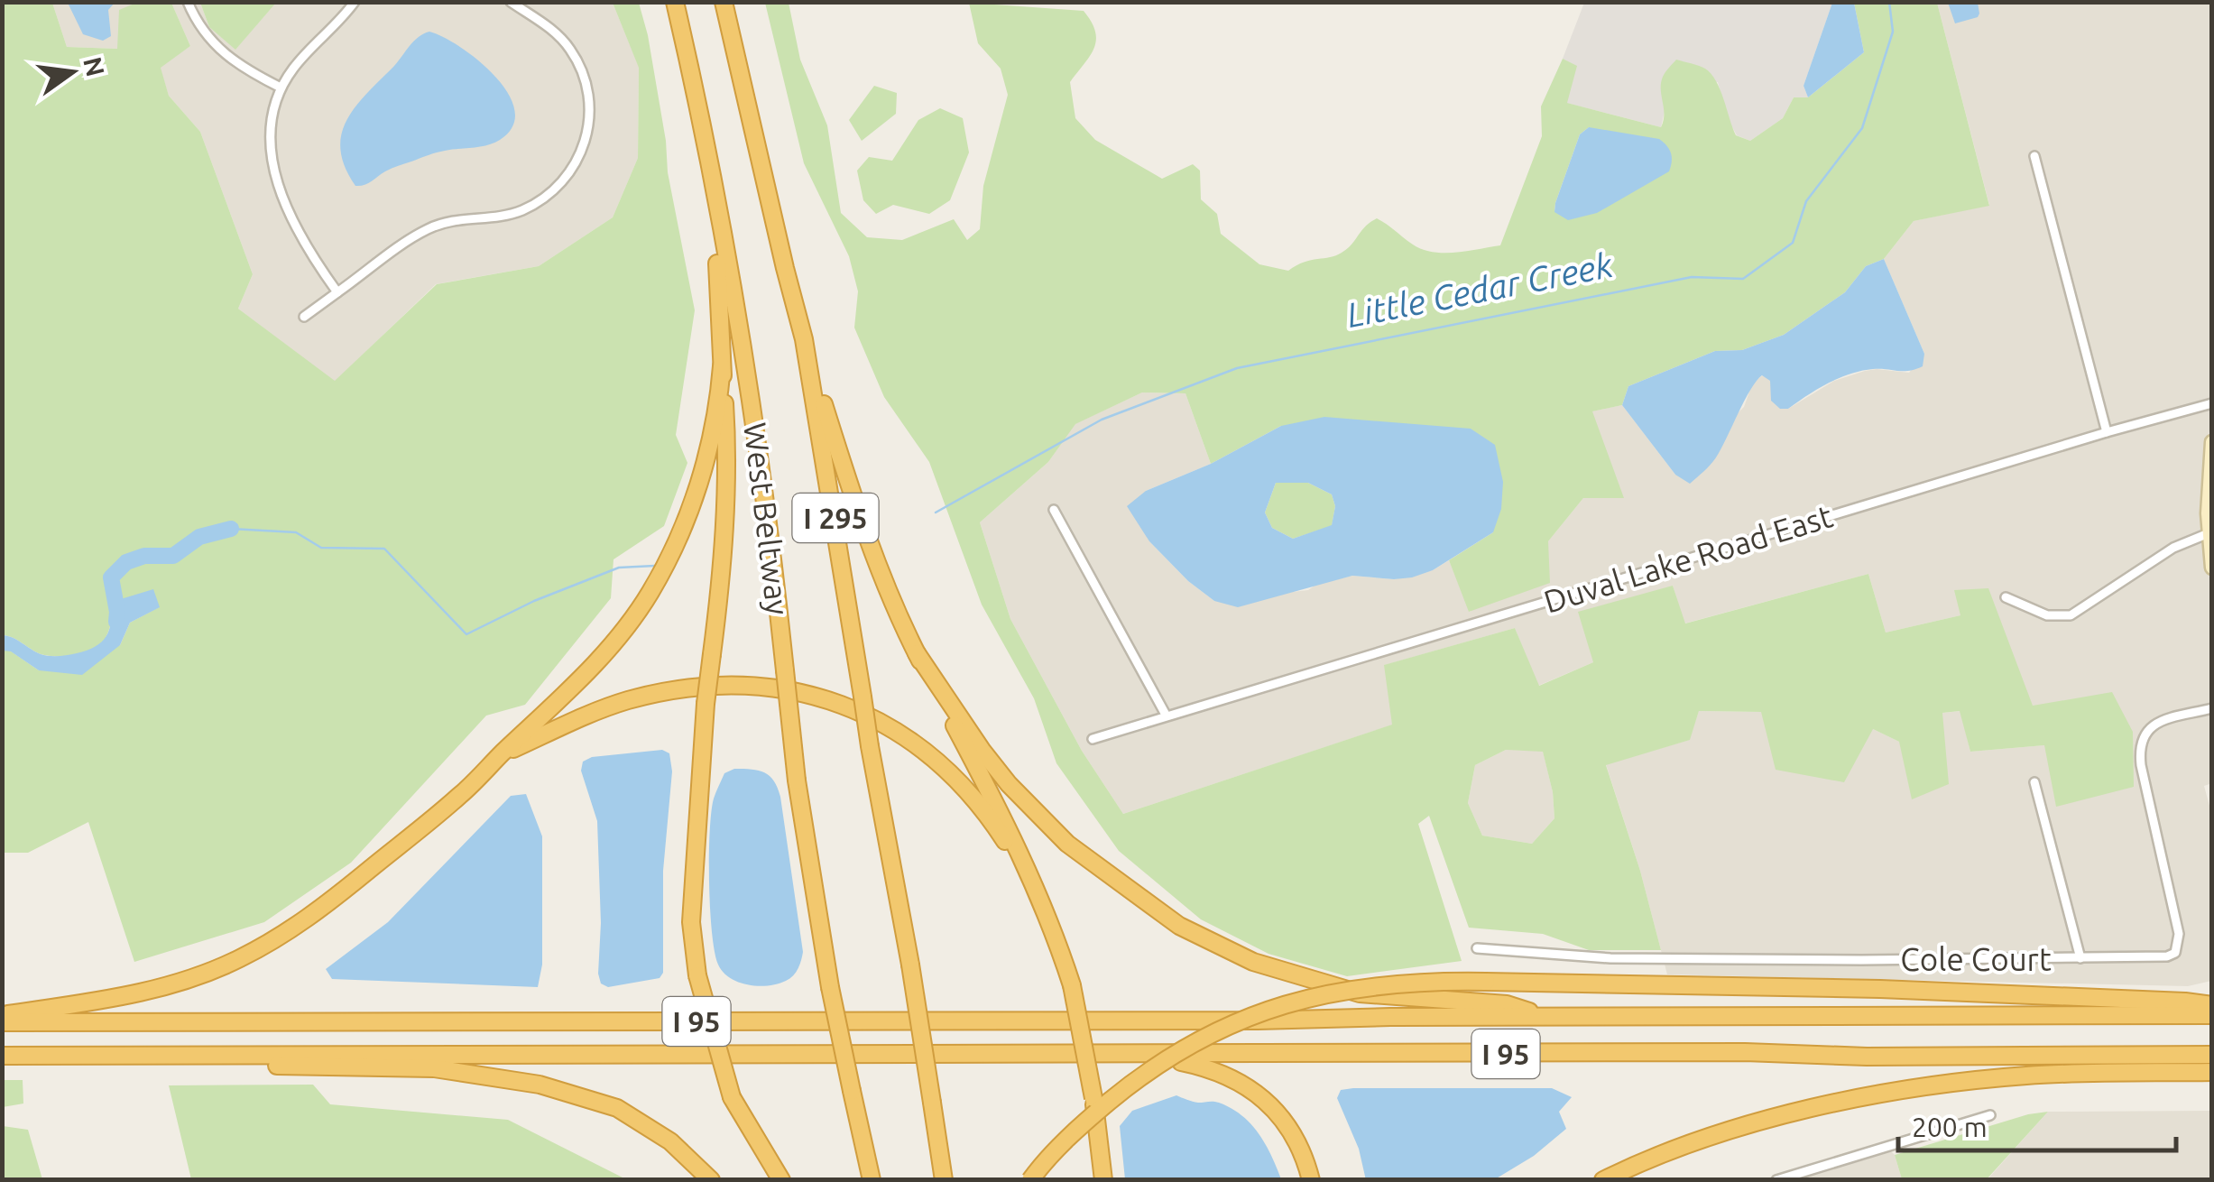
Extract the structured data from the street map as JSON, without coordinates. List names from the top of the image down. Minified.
{"streets":{"highway":["I 295","West Beltway","I 95"],"street":["Duval Lake Road East","Cole Court"]},"water":["Little Cedar Creek"],"scale_bar":"200 m","north":"right"}
